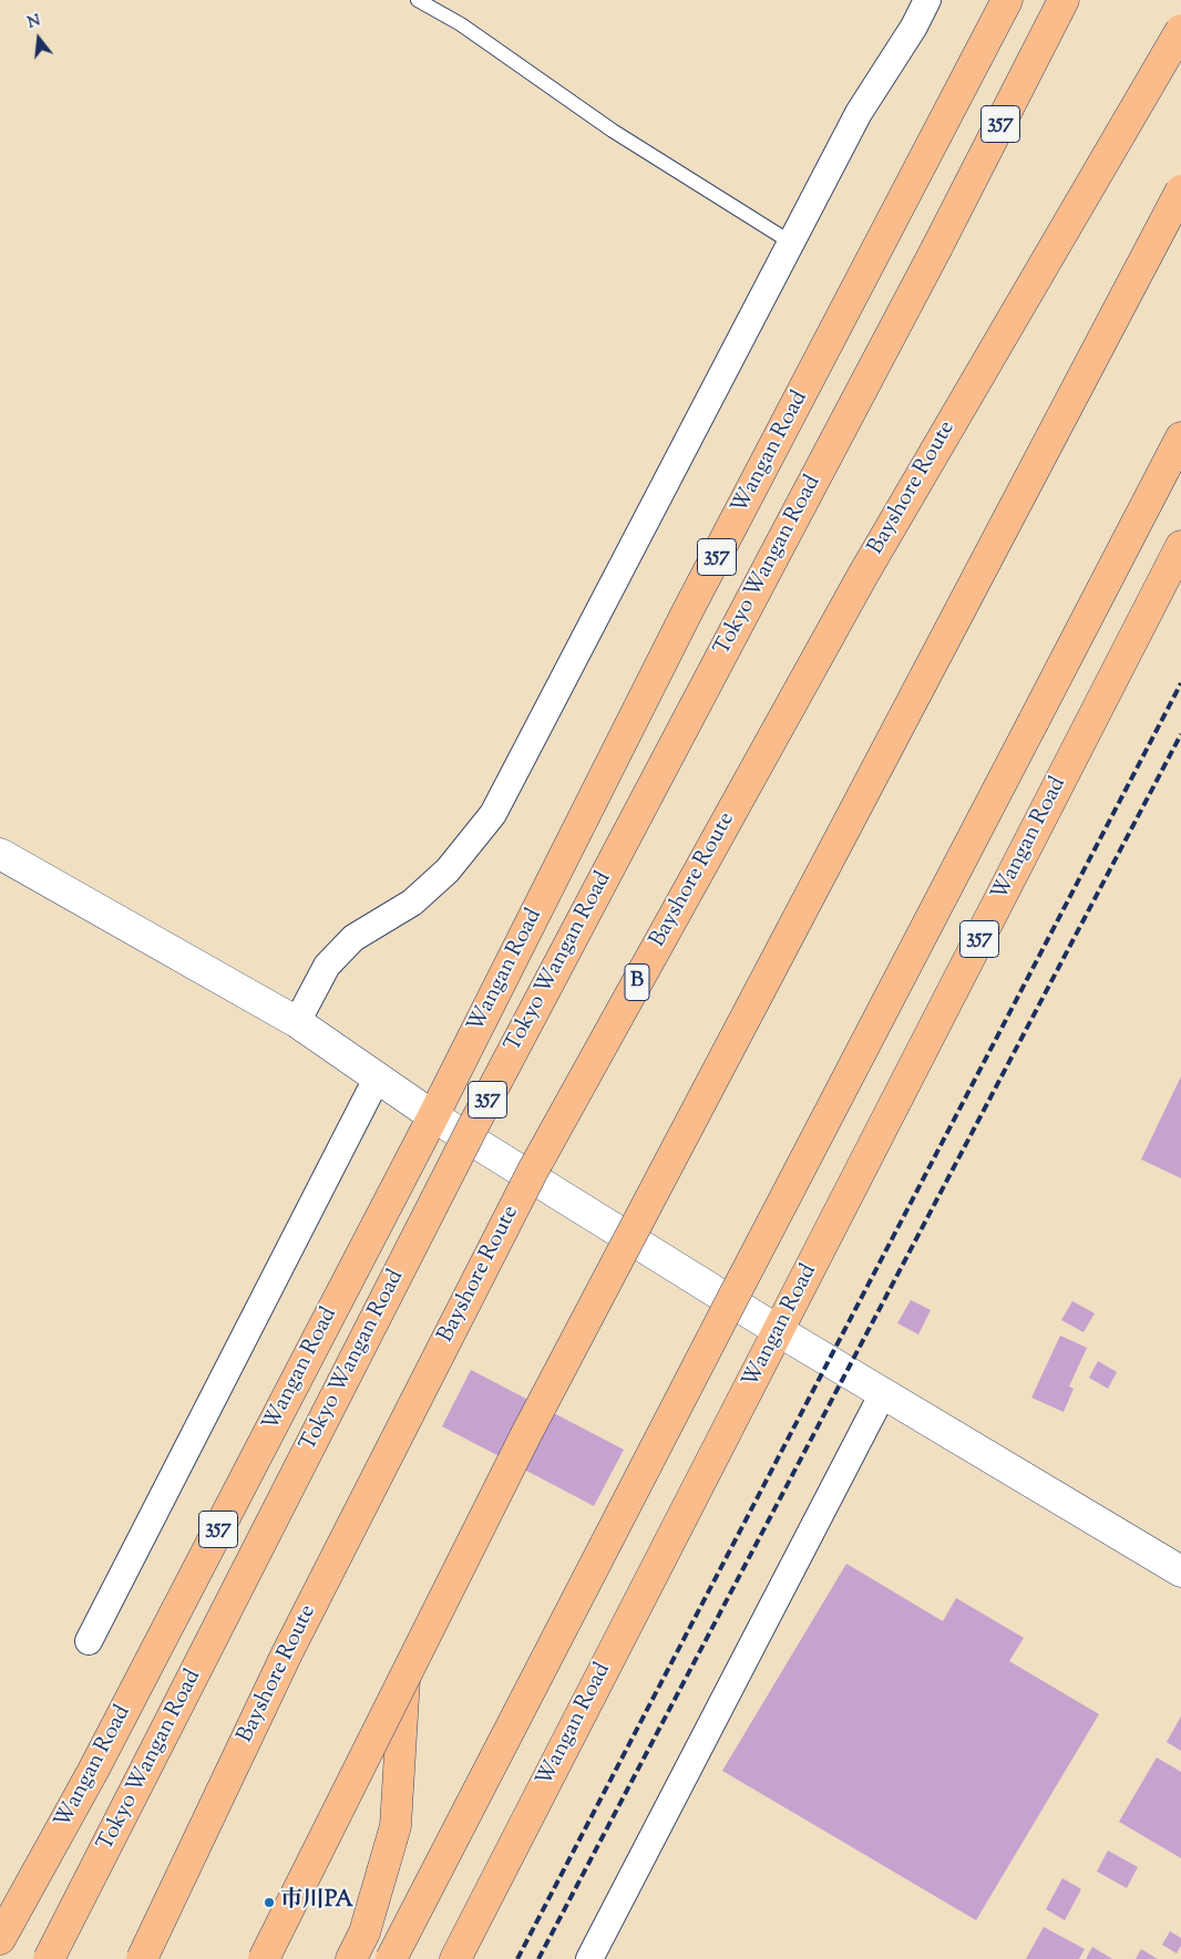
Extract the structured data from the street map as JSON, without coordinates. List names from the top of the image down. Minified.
{"streets":{"highway":["357","Wangan Road","Bayshore Route","Tokyo Wangan Road","B"]},"places":["市川PA"],"north":"top"}
